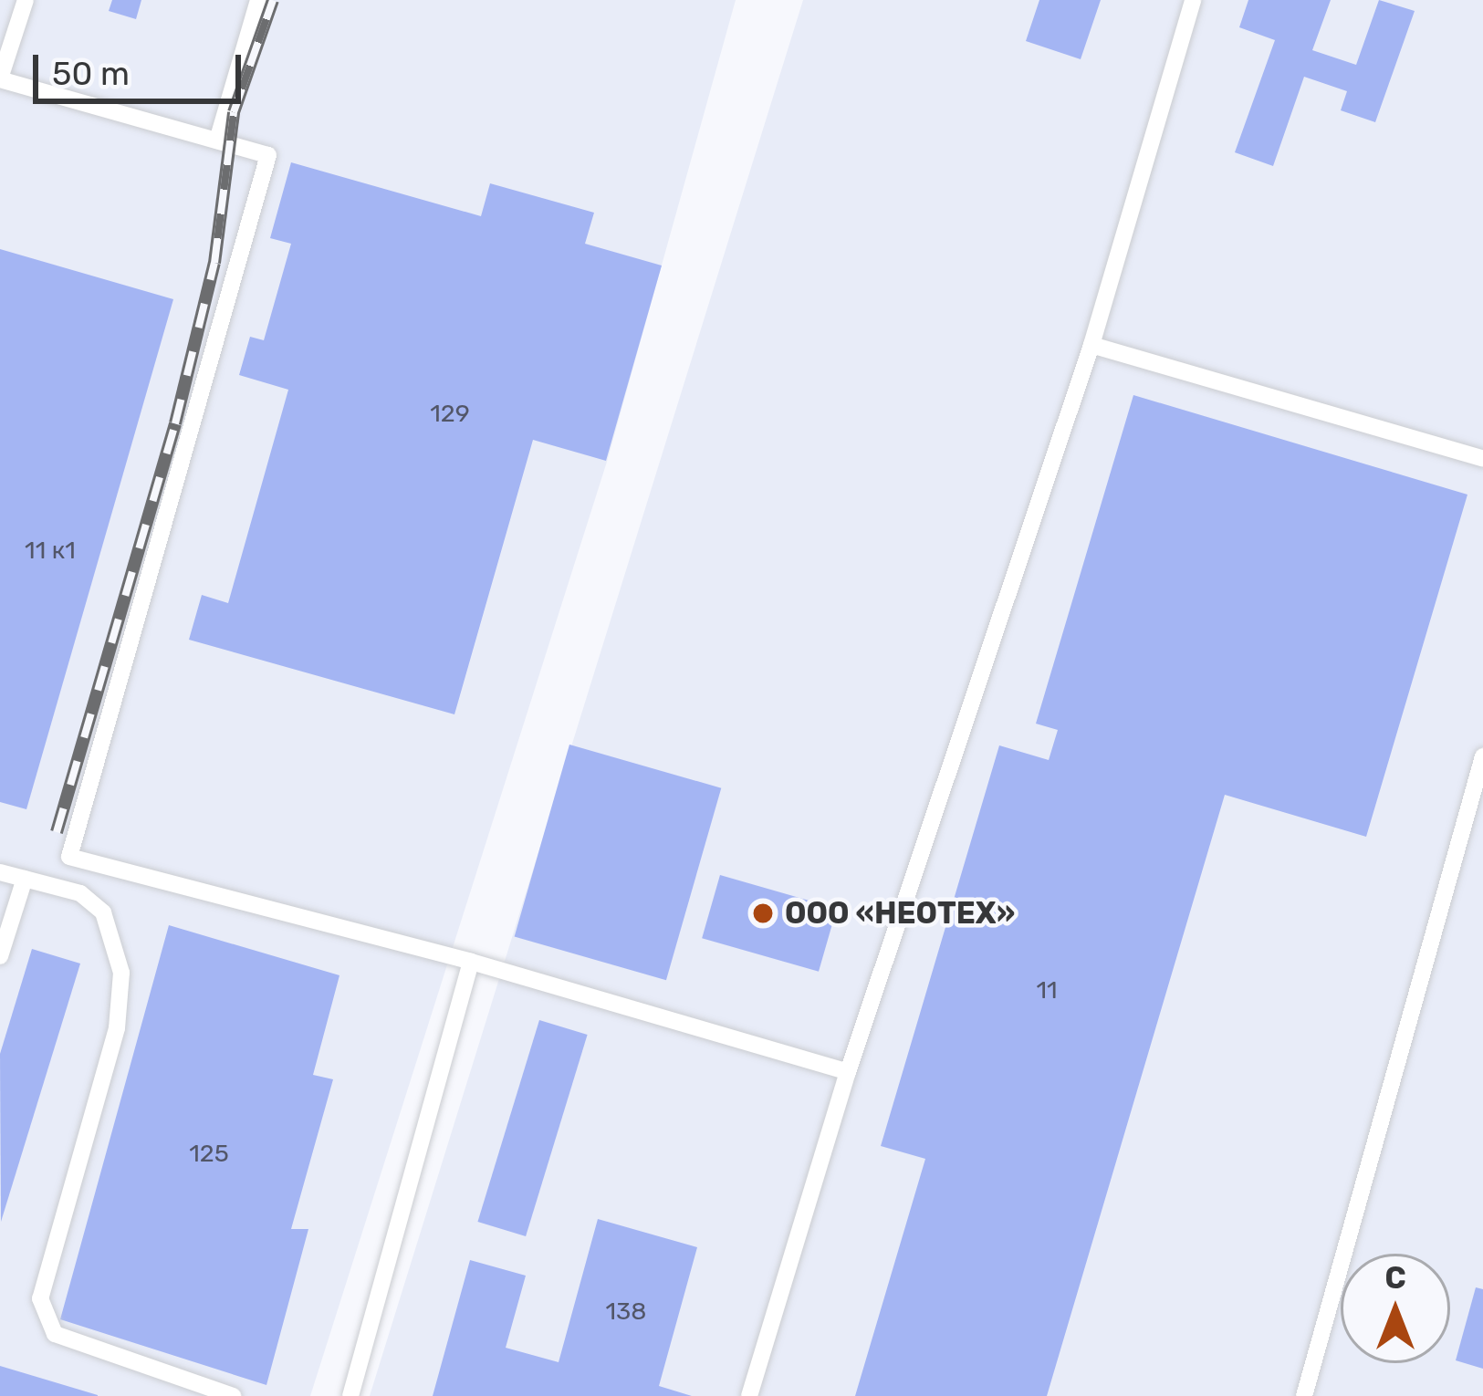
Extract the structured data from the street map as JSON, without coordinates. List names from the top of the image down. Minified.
{"places":["ООО «НЕОТЕХ»"],"house_numbers":["129","11 к1","11","125","138"],"scale_bar":"50 m","north":"top"}
